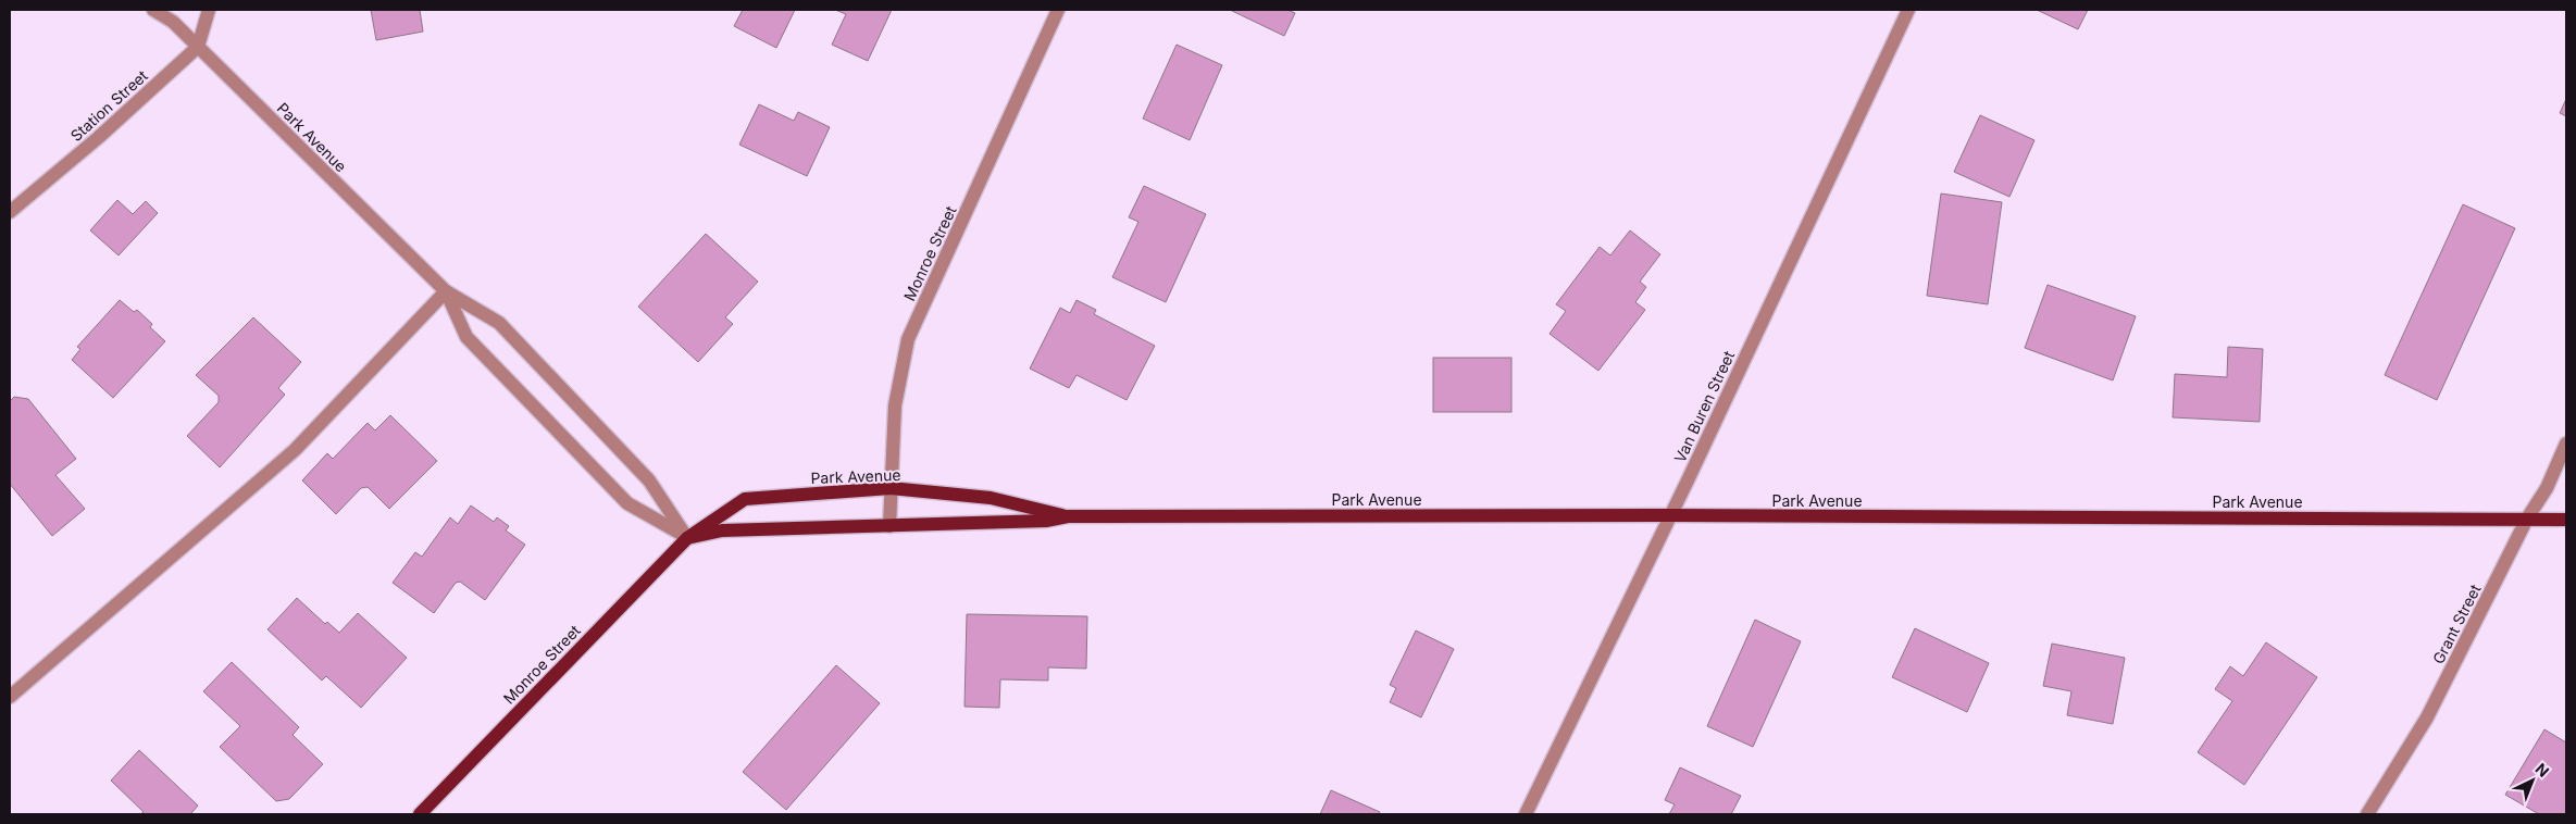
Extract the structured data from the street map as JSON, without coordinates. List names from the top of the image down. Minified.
{"streets":{"main road":["Park Avenue","Monroe Street"],"street":["Station Street","Van Buren Street","Grant Street"]},"crossings":[["Station Street","Park Avenue"],["Park Avenue","Monroe Street"],["Park Avenue","Van Buren Street"],["Park Avenue","Grant Street"]],"north":"top right"}
